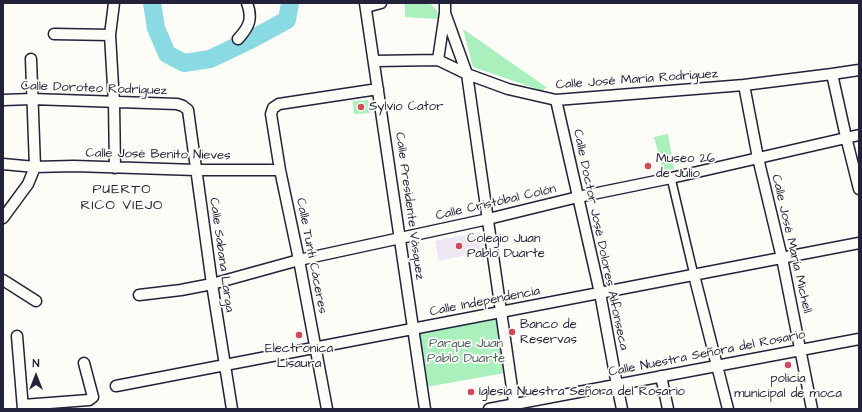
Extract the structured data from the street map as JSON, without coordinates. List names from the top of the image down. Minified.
{"streets":{"street":["Calle José María Rodríguez","Calle Doroteo Rodríguez","Calle José Benito Nieves","Calle Cristóbal Colón","Calle Presidente Vásquez","Calle Doctor José Dolores Alfonseca","Calle José María Michell","Calle Sabana Larga","Calle Tunti Cáceres","Calle Independencia","Calle Nuestra Señora del Rosario"]},"crossings":[["Calle José María Rodríguez","Calle Presidente Vásquez"],["Calle José María Rodríguez","Calle Doctor José Dolores Alfonseca"],["Calle José María Rodríguez","Calle José María Michell"],["Calle Doroteo Rodríguez","Calle Sabana Larga"],["Calle José Benito Nieves","Calle Sabana Larga"],["Calle José Benito Nieves","Calle Tunti Cáceres"],["Calle Cristóbal Colón","Calle Presidente Vásquez"],["Calle Cristóbal Colón","Calle Doctor José Dolores Alfonseca"],["Calle Cristóbal Colón","Calle José María Michell"],["Calle Cristóbal Colón","Calle Sabana Larga"],["Calle Cristóbal Colón","Calle Tunti Cáceres"],["Calle Presidente Vásquez","Calle Tunti Cáceres"],["Calle Presidente Vásquez","Calle Independencia"],["Calle Doctor José Dolores Alfonseca","Calle Independencia"],["Calle Doctor José Dolores Alfonseca","Calle Nuestra Señora del Rosario"],["Calle José María Michell","Calle Independencia"],["Calle José María Michell","Calle Nuestra Señora del Rosario"],["Calle Sabana Larga","Calle Independencia"],["Calle Tunti Cáceres","Calle Independencia"]],"districts":["PUERTO RICO VIEJO"],"parks":["Parque Juan Pablo Duarte"],"places":["Sylvio Cator","Museo 26 de Julio","Colegio Juan Pablo Duarte","Banco de Reservas","Electronica Lisaura","policía municipal de moca","Iglesia Nuestra Señora del Rosario"],"north":"top"}
